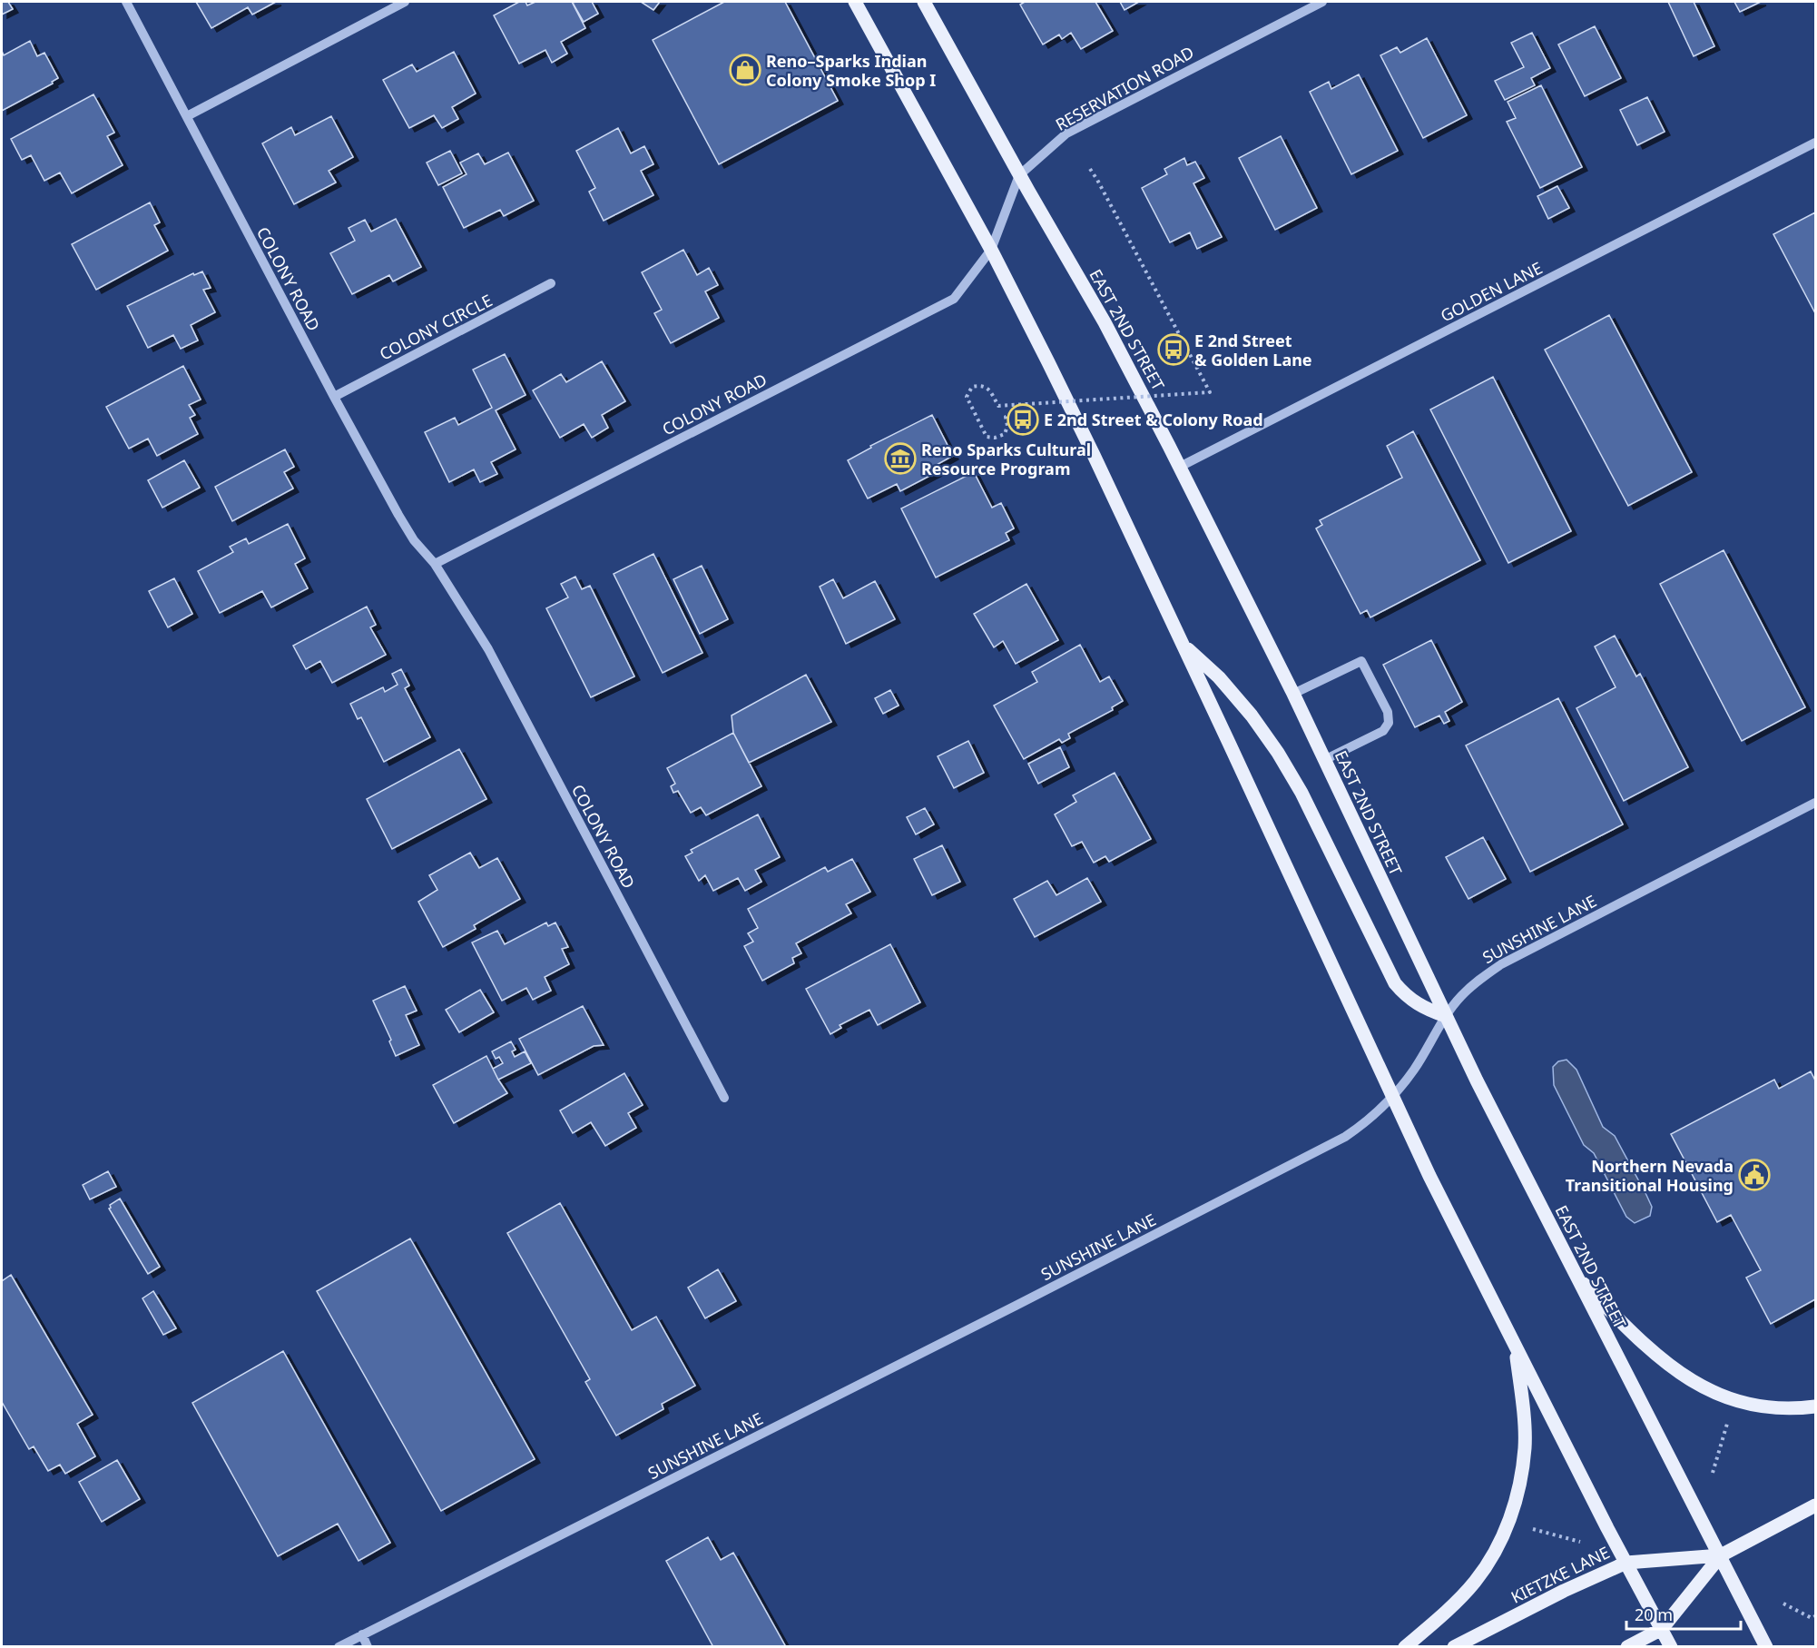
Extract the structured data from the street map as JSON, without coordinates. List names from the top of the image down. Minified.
{"streets":{"main road":["EAST 2ND STREET","KIETZKE LANE"],"street":["RESERVATION ROAD","COLONY ROAD","GOLDEN LANE","COLONY CIRCLE","SUNSHINE LANE"]},"crossings":[["RESERVATION ROAD","COLONY ROAD"],["RESERVATION ROAD","EAST 2ND STREET"],["COLONY ROAD","COLONY CIRCLE"],["GOLDEN LANE","EAST 2ND STREET"],["EAST 2ND STREET","SUNSHINE LANE"],["EAST 2ND STREET","KIETZKE LANE"]],"places":{"shop":["Reno–Sparks Indian Colony Smoke Shop I"],"bus stop":["E 2nd Street & Golden Lane","E 2nd Street & Colony Road"],"museum":["Reno Sparks Cultural Resource Program"],"public building":["Northern Nevada Transitional Housing"]},"scale_bar":"20 m"}
